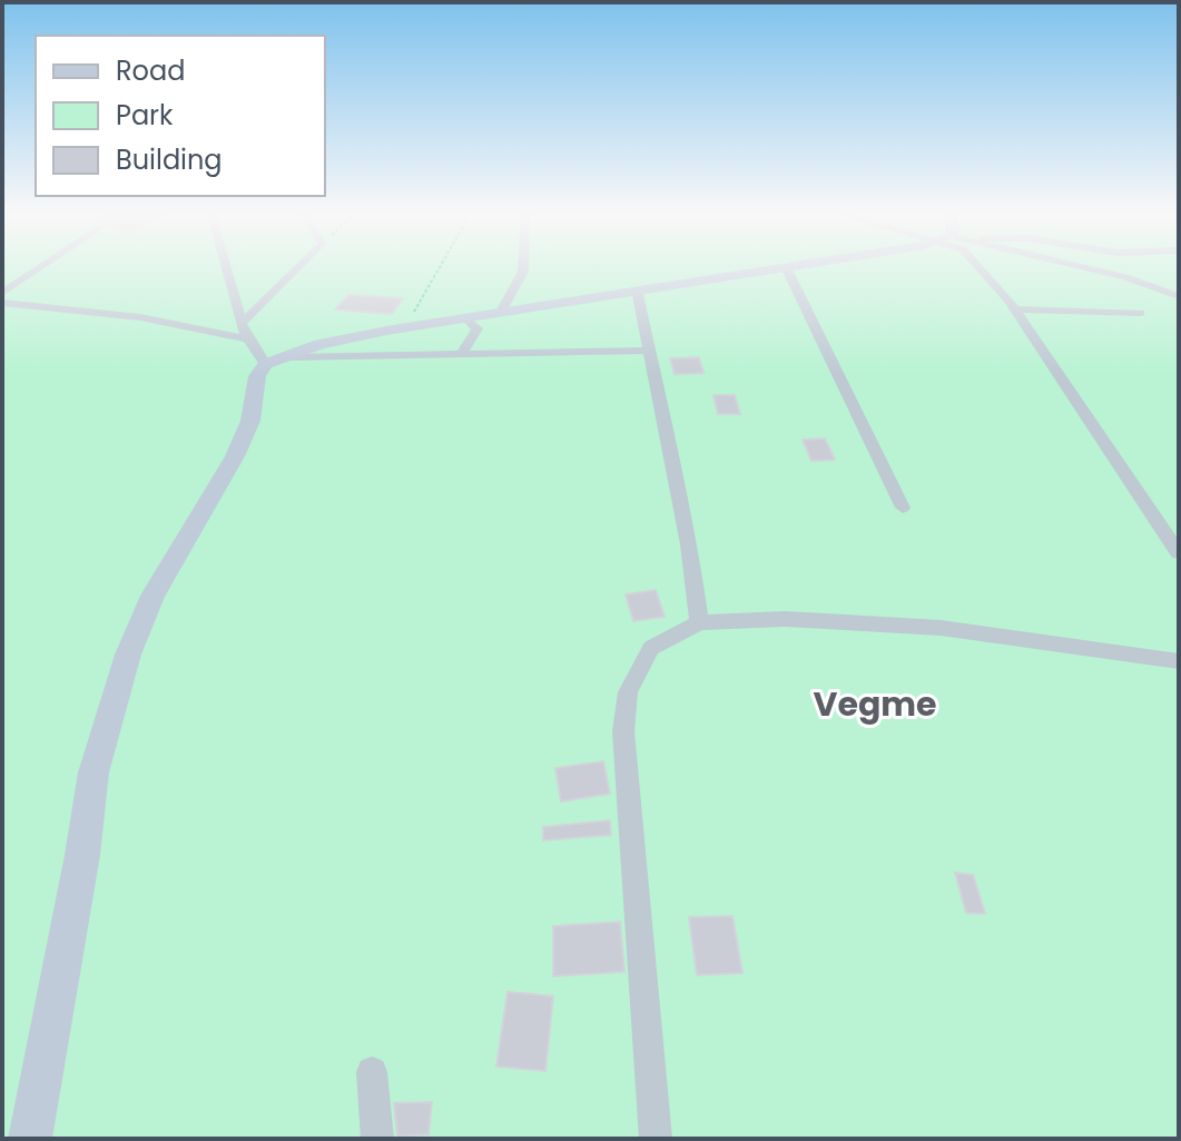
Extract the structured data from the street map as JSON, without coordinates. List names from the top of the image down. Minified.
{"districts":["Vegme"],"legend":["Road","Park","Building"]}
